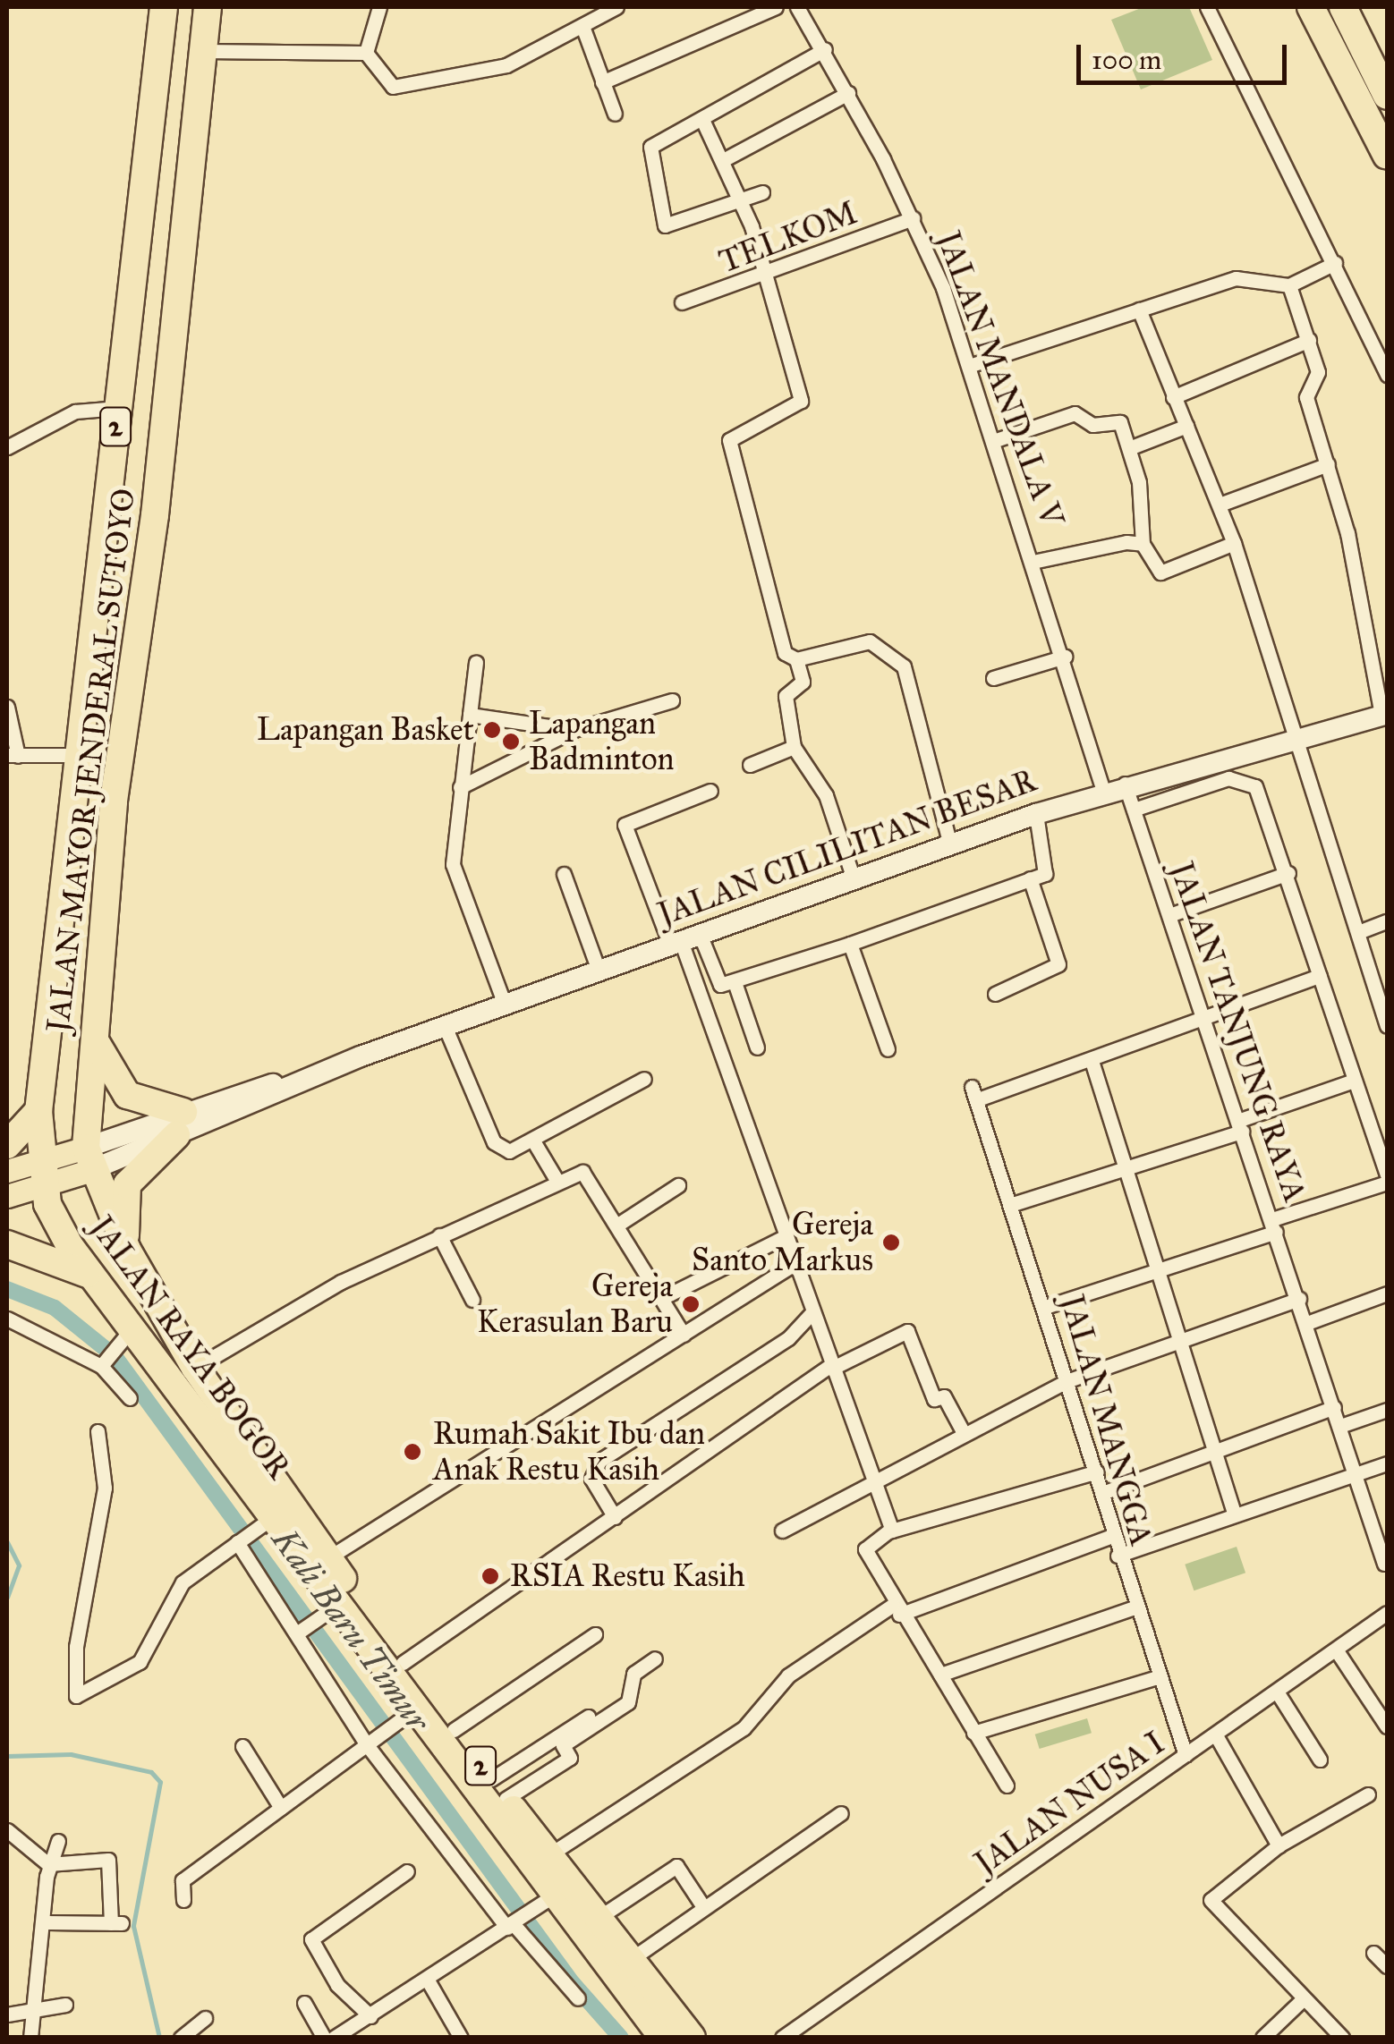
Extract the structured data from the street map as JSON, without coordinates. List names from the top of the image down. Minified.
{"streets":{"highway":["2","JALAN MAYOR JENDERAL SUTOYO","JALAN RAYA BOGOR"],"main road":["JALAN CILILITAN BESAR"],"street":["TELKOM","JALAN MANDALA V","JALAN TANJUNG RAYA","JALAN MANGGA","JALAN NUSA I"]},"crossings":[["TELKOM","JALAN MANDALA V"],["JALAN MANDALA V","JALAN CILILITAN BESAR"],["JALAN MAYOR JENDERAL SUTOYO","JALAN CILILITAN BESAR"],["JALAN MAYOR JENDERAL SUTOYO","JALAN RAYA BOGOR"],["JALAN CILILITAN BESAR","JALAN TANJUNG RAYA"],["JALAN CILILITAN BESAR","JALAN RAYA BOGOR"],["JALAN TANJUNG RAYA","JALAN MANGGA"],["JALAN MANGGA","JALAN NUSA I"]],"water":["Kali Baru Timur"],"places":["Lapangan Basket","Lapangan Badminton","Gereja Santo Markus","Gereja Kerasulan Baru","Rumah Sakit Ibu dan Anak Restu Kasih","RSIA Restu Kasih"],"scale_bar":"100 m"}
